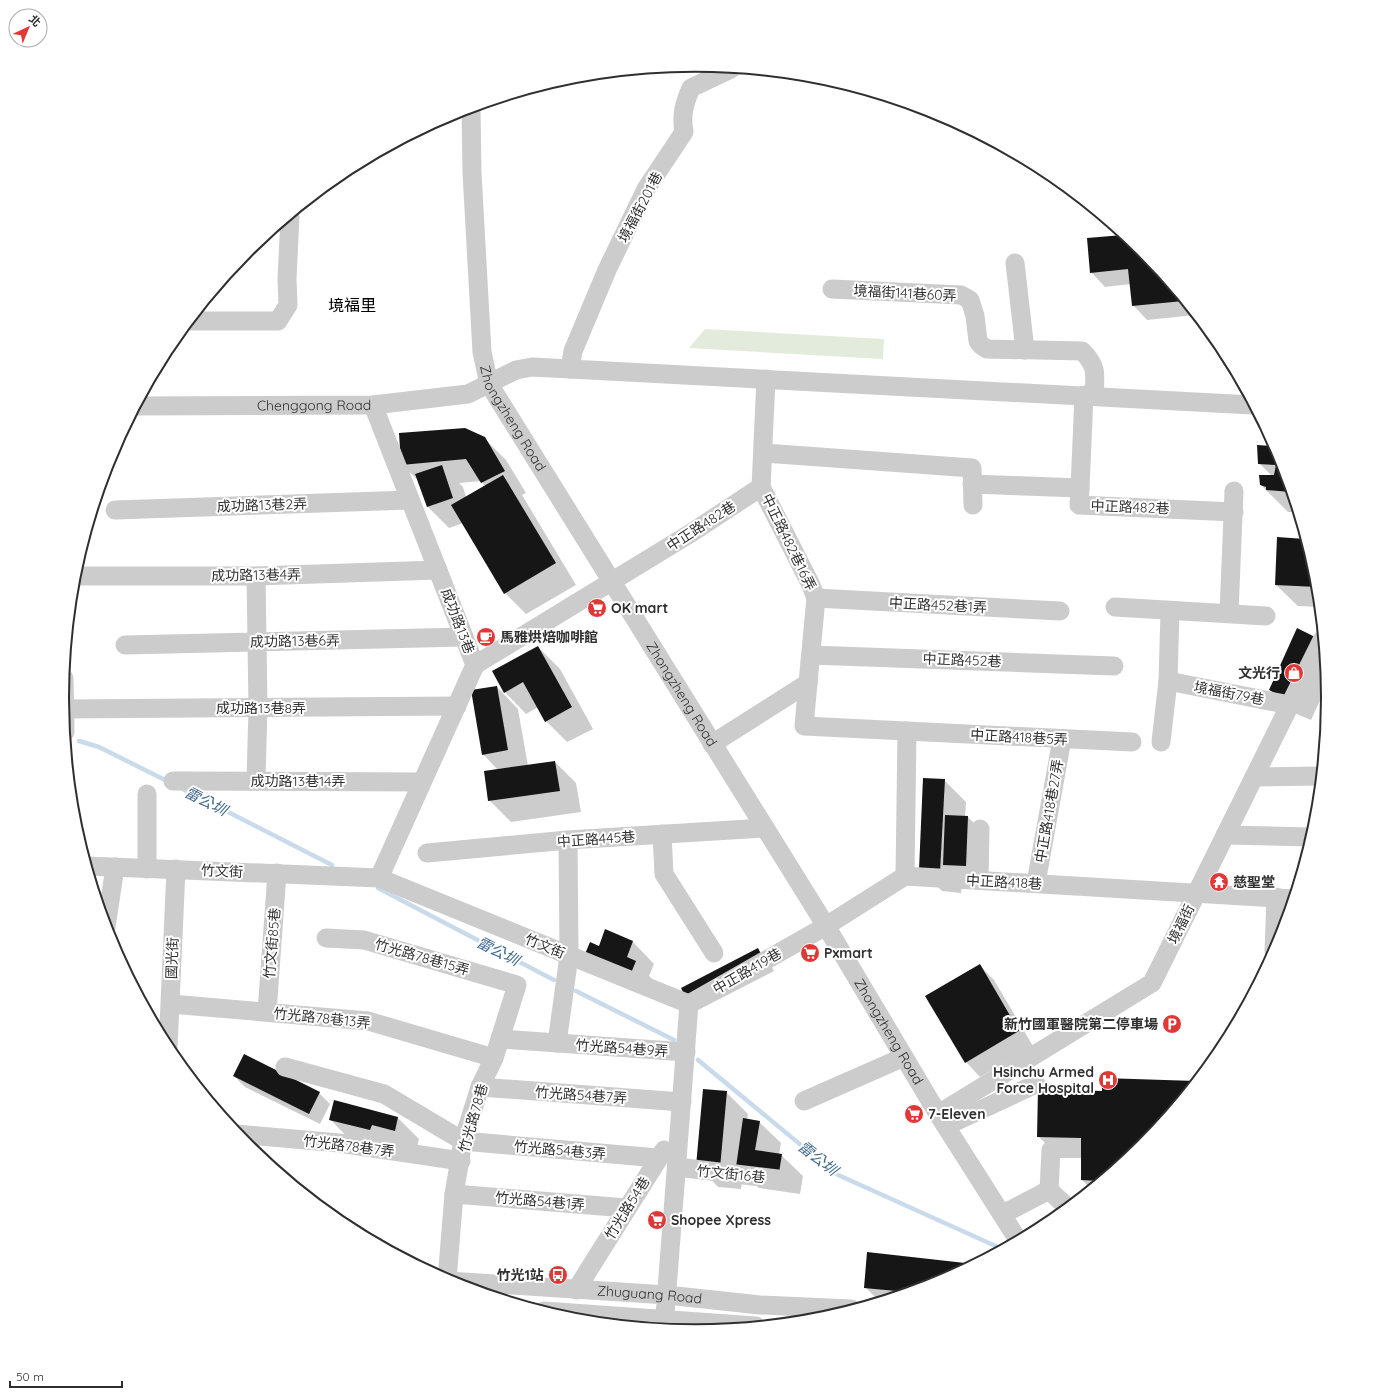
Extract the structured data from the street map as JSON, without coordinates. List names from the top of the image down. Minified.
{"streets":{"street":["境福街201巷","境福街141巷60弄","Chenggong Road","Zhongzheng Road","成功路13巷2弄","中正路482巷","中正路482巷16弄","成功路13巷4弄","中正路452巷1弄","成功路13巷","成功路13巷6弄","中正路452巷","境福街79巷","成功路13巷8弄","中正路418巷5弄","成功路13巷14弄","中正路418巷27弄","中正路445巷","竹文街","中正路418巷","境福街","竹文街85巷","竹光路78巷15弄","國光街","中正路419巷","竹光路78巷13弄","竹光路54巷9弄","竹光路54巷7弄","竹光路78巷","竹光路78巷7弄","竹光路54巷3弄","竹文街16巷","竹光路54巷1弄","竹光路54巷","Zhuguang Road"]},"crossings":[["境福街201巷","Chenggong Road"],["境福街141巷60弄","Chenggong Road"],["境福街141巷60弄","中正路482巷"],["Chenggong Road","Zhongzheng Road"],["Chenggong Road","成功路13巷"],["Zhongzheng Road","中正路482巷"],["Zhongzheng Road","中正路445巷"],["Zhongzheng Road","境福街"],["Zhongzheng Road","中正路419巷"],["成功路13巷2弄","成功路13巷"],["中正路482巷","中正路482巷16弄"],["中正路482巷","成功路13巷"],["中正路482巷16弄","中正路452巷1弄"],["成功路13巷4弄","成功路13巷"],["成功路13巷","成功路13巷6弄"],["成功路13巷","成功路13巷8弄"],["成功路13巷","成功路13巷14弄"],["成功路13巷","竹文街"],["境福街79巷","境福街"],["中正路418巷5弄","中正路418巷27弄"],["中正路418巷27弄","中正路418巷"],["中正路445巷","竹光路54巷9弄"],["竹文街","竹文街85巷"],["竹文街","國光街"],["竹文街","中正路419巷"],["竹文街","竹光路54巷9弄"],["中正路418巷","境福街"],["竹文街85巷","竹光路78巷13弄"],["竹光路78巷15弄","竹光路78巷"],["國光街","竹光路78巷13弄"],["竹光路78巷13弄","竹光路78巷"],["竹光路54巷9弄","竹光路78巷"],["竹光路54巷7弄","竹光路78巷"],["竹光路78巷","竹光路78巷7弄"],["竹光路78巷","竹光路54巷3弄"],["竹光路78巷","竹光路54巷1弄"],["竹光路54巷3弄","竹光路54巷"],["竹光路54巷1弄","竹光路54巷"],["竹光路54巷","Zhuguang Road"]],"districts":["境福里"],"water":["雷公圳"],"places":{"supermarket":["OK mart","Pxmart","7-Eleven","Shopee Xpress"],"cafe":["馬雅烘焙咖啡館"],"shop":["文光行"],"temple":["慈聖堂"],"parking":["新竹國軍醫院第二停車場"],"hospital":["Hsinchu Armed Force Hospital"],"bus stop":["竹光1站"]},"scale_bar":"50 m","north":"top right"}
